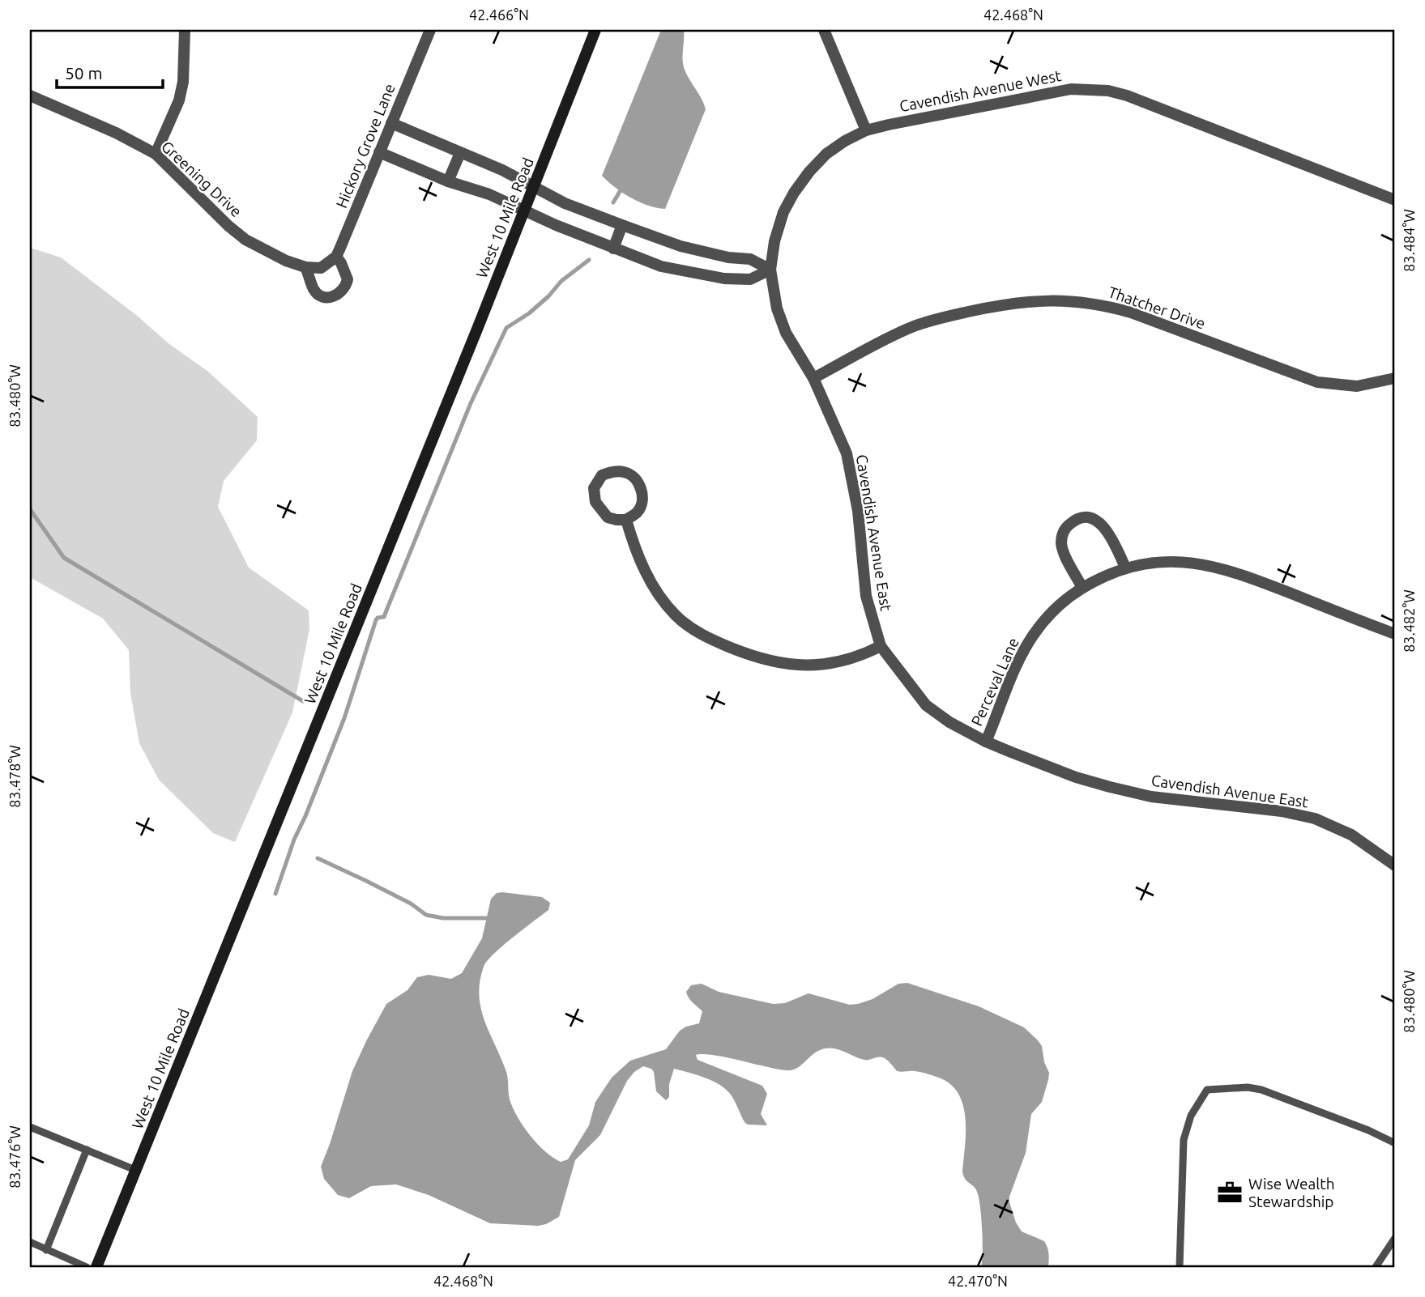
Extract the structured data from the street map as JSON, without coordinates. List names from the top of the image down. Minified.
{"streets":{"main road":["West 10 Mile Road"],"street":["Cavendish Avenue West","Hickory Grove Lane","Greening Drive","Thatcher Drive","Cavendish Avenue East","Perceval Lane"]},"crossings":[["Cavendish Avenue West","Cavendish Avenue East"],["Hickory Grove Lane","Greening Drive"],["Thatcher Drive","Cavendish Avenue East"],["Cavendish Avenue East","Perceval Lane"]],"places":{"office":["Wise Wealth Stewardship"]},"scale_bar":"50 m","coordinates":["42.466°N","42.468°N","83.484°W","83.480°W","83.482°W","83.478°W","83.476°W","42.470°N"]}
